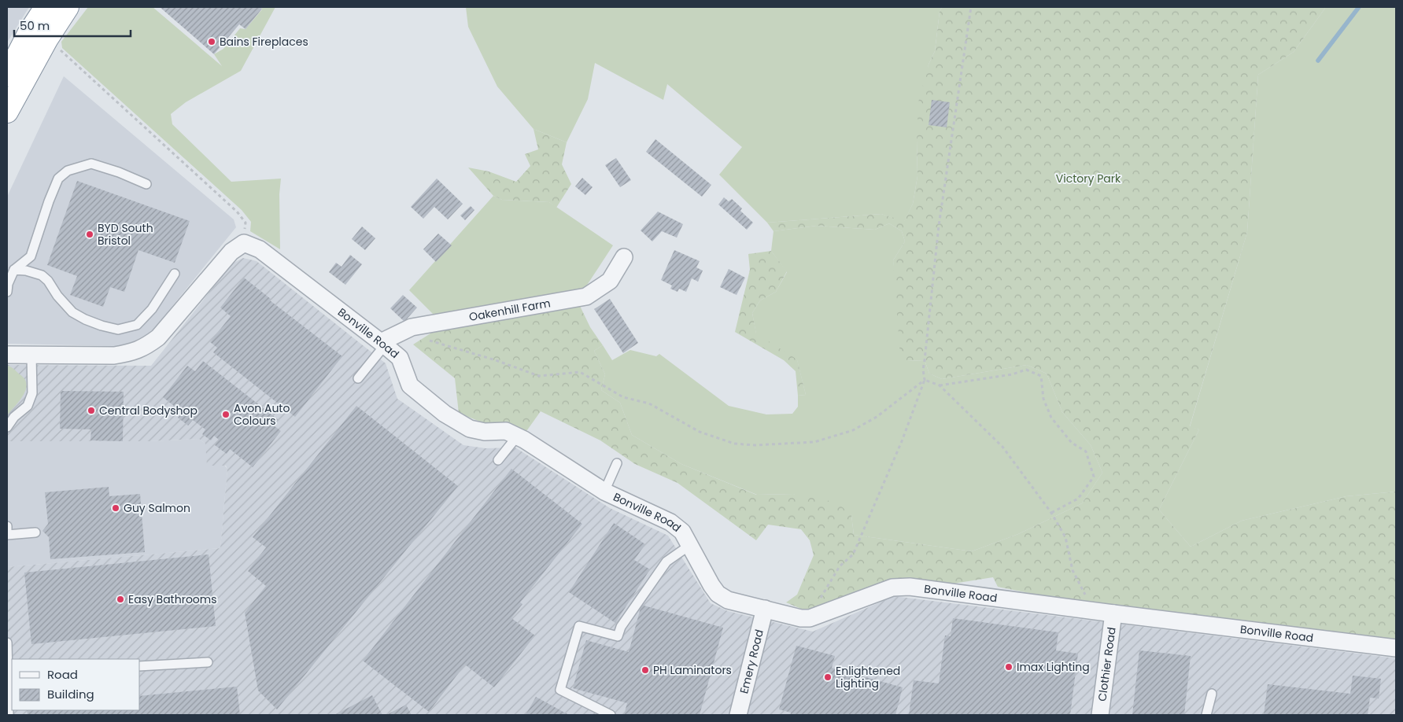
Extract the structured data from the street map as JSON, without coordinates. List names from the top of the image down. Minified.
{"streets":{"street":["Oakenhill Farm","Bonville Road","Emery Road","Clothier Road"]},"crossings":[["Oakenhill Farm","Bonville Road"],["Bonville Road","Emery Road"],["Bonville Road","Clothier Road"]],"parks":["Victory Park"],"places":["Bains Fireplaces","BYD South Bristol","Central Bodyshop","Avon Auto Colours","Guy Salmon","Easy Bathrooms","Imax Lighting","PH Laminators","Enlightened Lighting"],"legend":["Road","Building"],"scale_bar":"50 m"}
